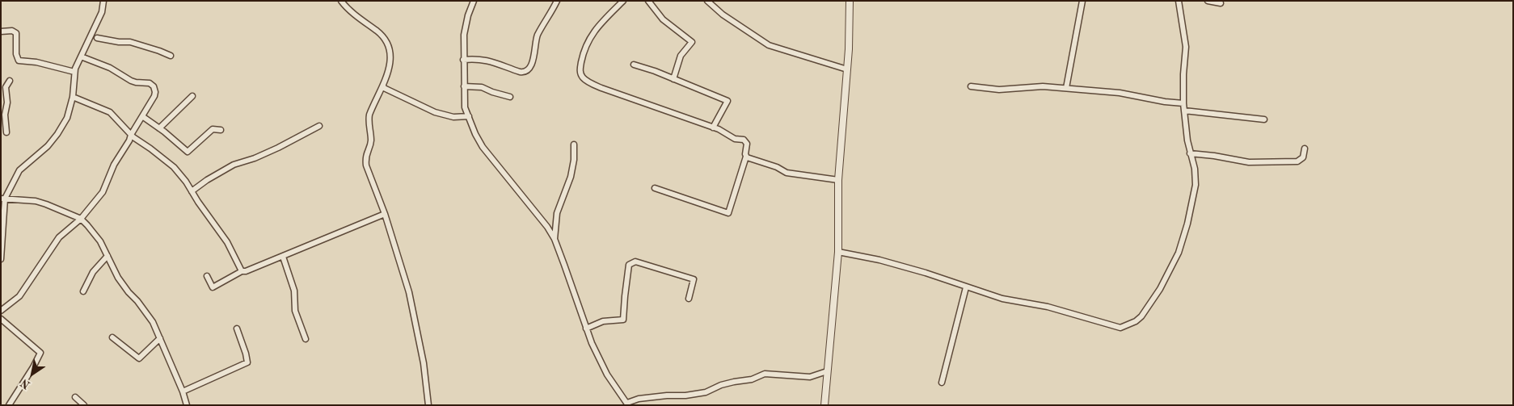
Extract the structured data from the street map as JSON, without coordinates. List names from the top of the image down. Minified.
{"north":"bottom left"}
